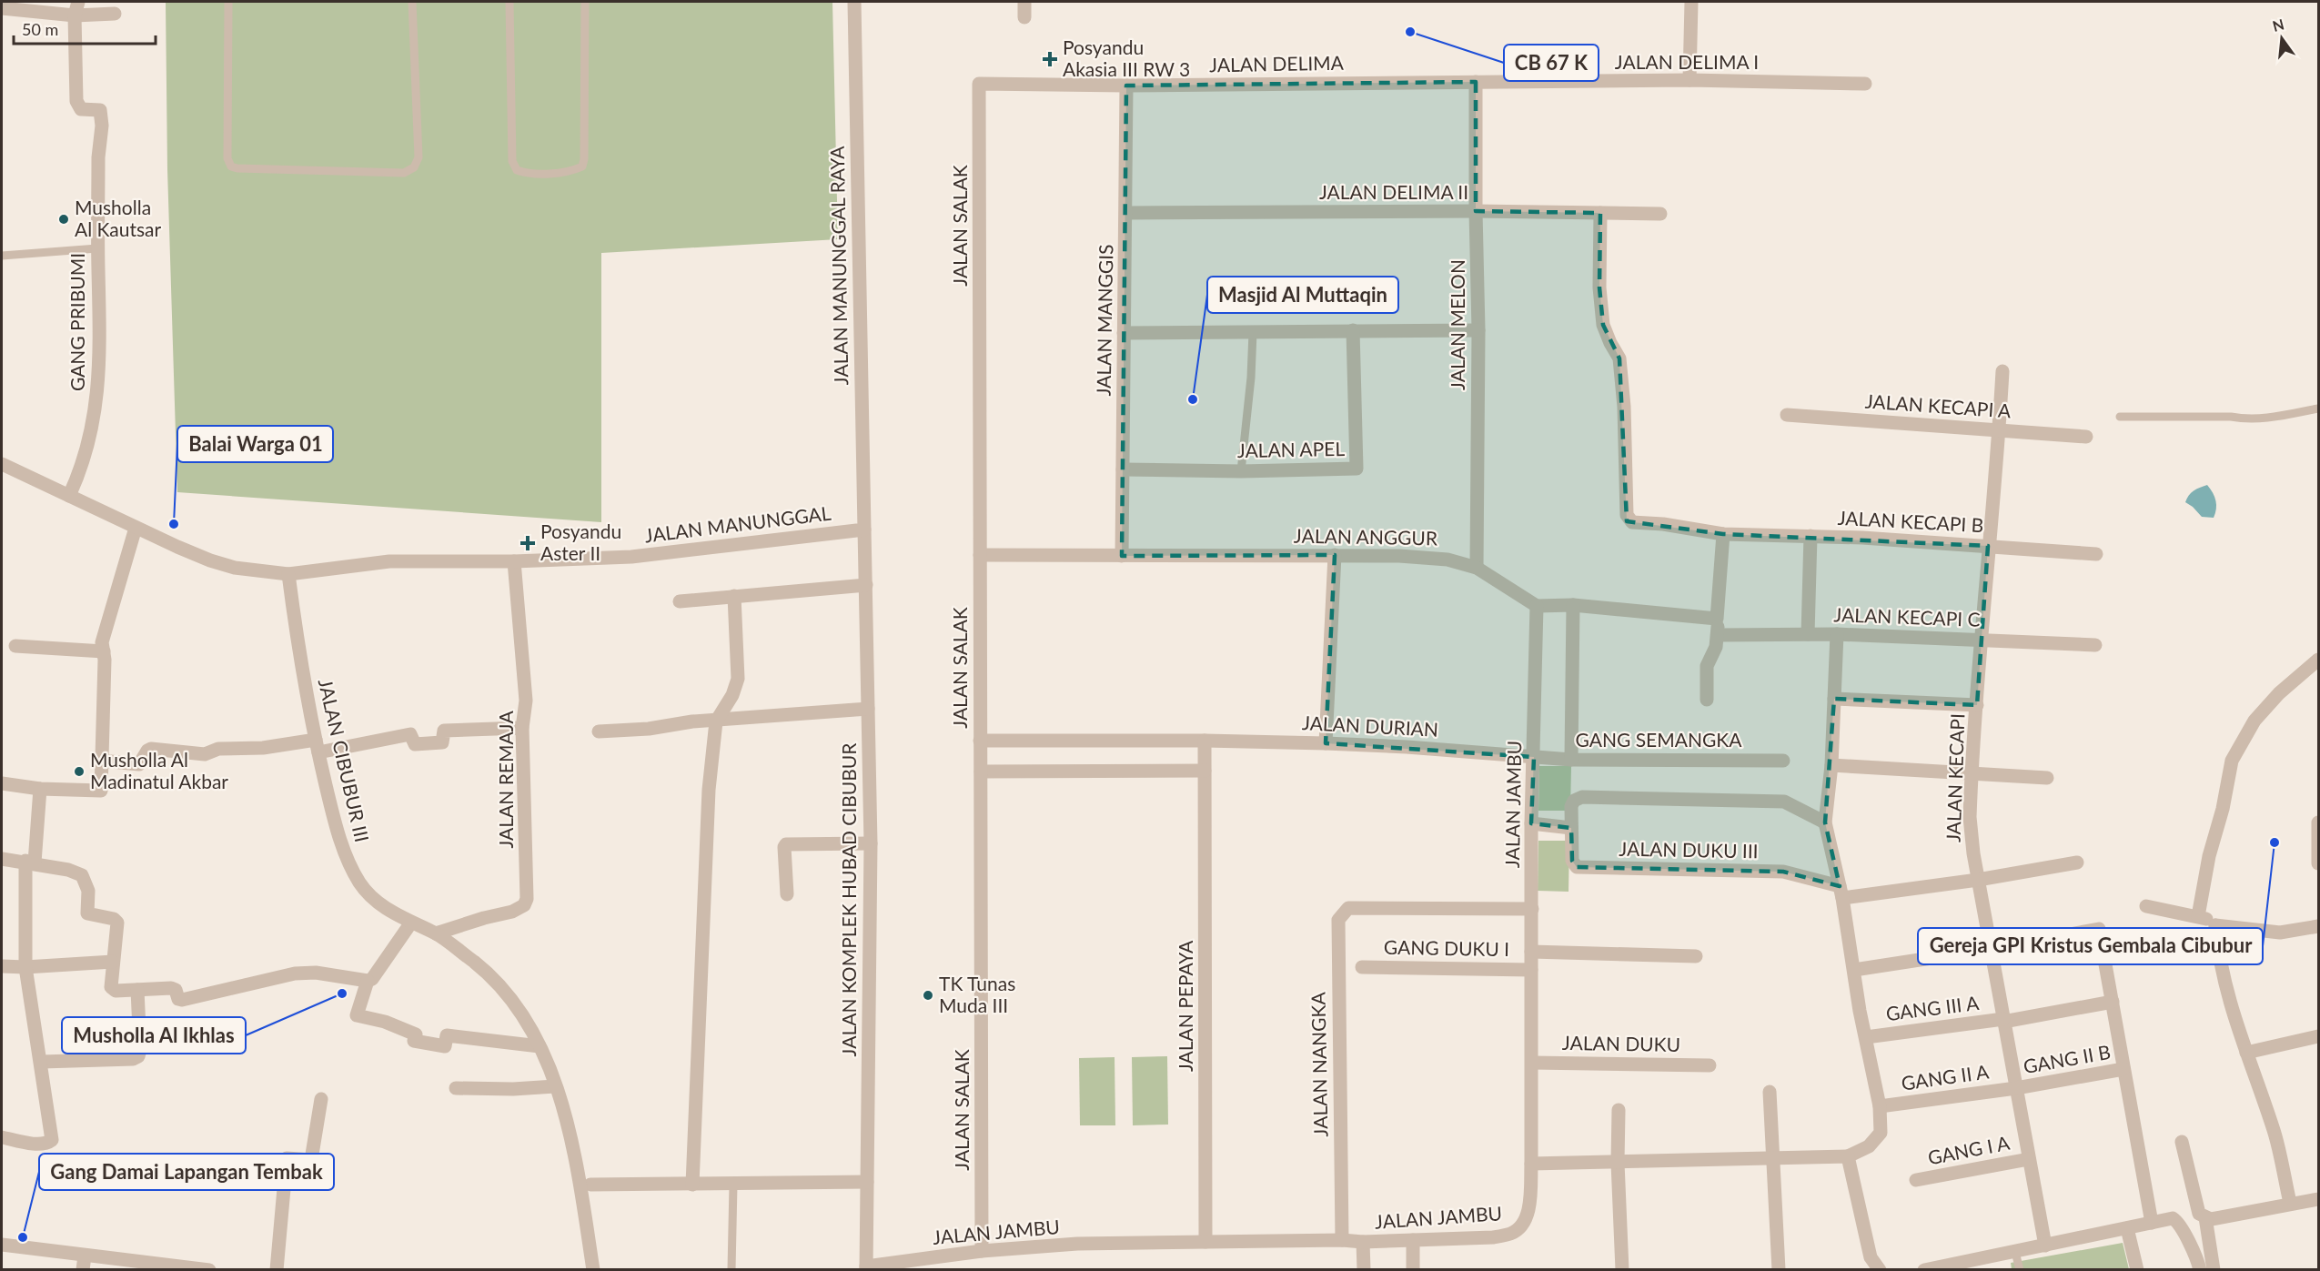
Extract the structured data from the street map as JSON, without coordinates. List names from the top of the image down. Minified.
{"streets":{"street":["JALAN DELIMA I","JALAN DELIMA","JALAN DELIMA II","JALAN SALAK","JALAN MANUNGGAL RAYA","JALAN MANGGIS","GANG PRIBUMI","JALAN MELON","JALAN KECAPI A","JALAN APEL","JALAN KECAPI B","JALAN MANUNGGAL","JALAN ANGGUR","JALAN KECAPI C","JALAN DURIAN","GANG SEMANGKA","JALAN CIBUBUR III","JALAN KECAPI","JALAN REMAJA","JALAN JAMBU","JALAN DUKU III","JALAN KOMPLEK HUBAD CIBUBUR","GANG DUKU I","JALAN PEPAYA","GANG III A","JALAN DUKU","GANG II B","JALAN NANGKA","GANG II A","GANG I A"]},"crossings":[["JALAN DELIMA I","JALAN DELIMA"],["JALAN DELIMA I","JALAN MELON"],["JALAN DELIMA","JALAN SALAK"],["JALAN DELIMA","JALAN MANGGIS"],["JALAN DELIMA","JALAN MELON"],["JALAN DELIMA II","JALAN MANGGIS"],["JALAN DELIMA II","JALAN MELON"],["JALAN DELIMA II","JALAN KECAPI B"],["JALAN SALAK","JALAN ANGGUR"],["JALAN SALAK","JALAN DURIAN"],["JALAN SALAK","JALAN JAMBU"],["JALAN MANUNGGAL RAYA","JALAN MANUNGGAL"],["JALAN MANUNGGAL RAYA","JALAN KOMPLEK HUBAD CIBUBUR"],["JALAN MANGGIS","JALAN APEL"],["JALAN MANGGIS","JALAN ANGGUR"],["JALAN MELON","JALAN ANGGUR"],["JALAN KECAPI A","JALAN KECAPI"],["JALAN KECAPI B","JALAN KECAPI"],["JALAN MANUNGGAL","JALAN CIBUBUR III"],["JALAN MANUNGGAL","JALAN REMAJA"],["JALAN MANUNGGAL","JALAN KOMPLEK HUBAD CIBUBUR"],["JALAN ANGGUR","JALAN JAMBU"],["JALAN KECAPI C","JALAN KECAPI"],["JALAN DURIAN","GANG SEMANGKA"],["JALAN DURIAN","JALAN JAMBU"],["GANG SEMANGKA","JALAN JAMBU"],["JALAN CIBUBUR III","JALAN REMAJA"],["JALAN KECAPI","GANG III A"],["JALAN KECAPI","GANG II B"],["JALAN KECAPI","GANG II A"],["JALAN KECAPI","GANG I A"],["JALAN JAMBU","JALAN KOMPLEK HUBAD CIBUBUR"],["JALAN JAMBU","GANG DUKU I"],["JALAN JAMBU","JALAN PEPAYA"],["JALAN JAMBU","JALAN DUKU"],["JALAN JAMBU","JALAN NANGKA"],["GANG II B","GANG II A"]],"places":{"other":["CB 67 K","Musholla Al Kautsar","Masjid Al Muttaqin","Balai Warga 01","Musholla Al Madinatul Akbar","Gereja GPI Kristus Gembala Cibubur","Musholla Al Ikhlas","TK Tunas Muda III","Gang Damai Lapangan Tembak"],"health":["Posyandu Akasia III RW 3","Posyandu Aster II"]},"scale_bar":"50 m","north":"top"}
